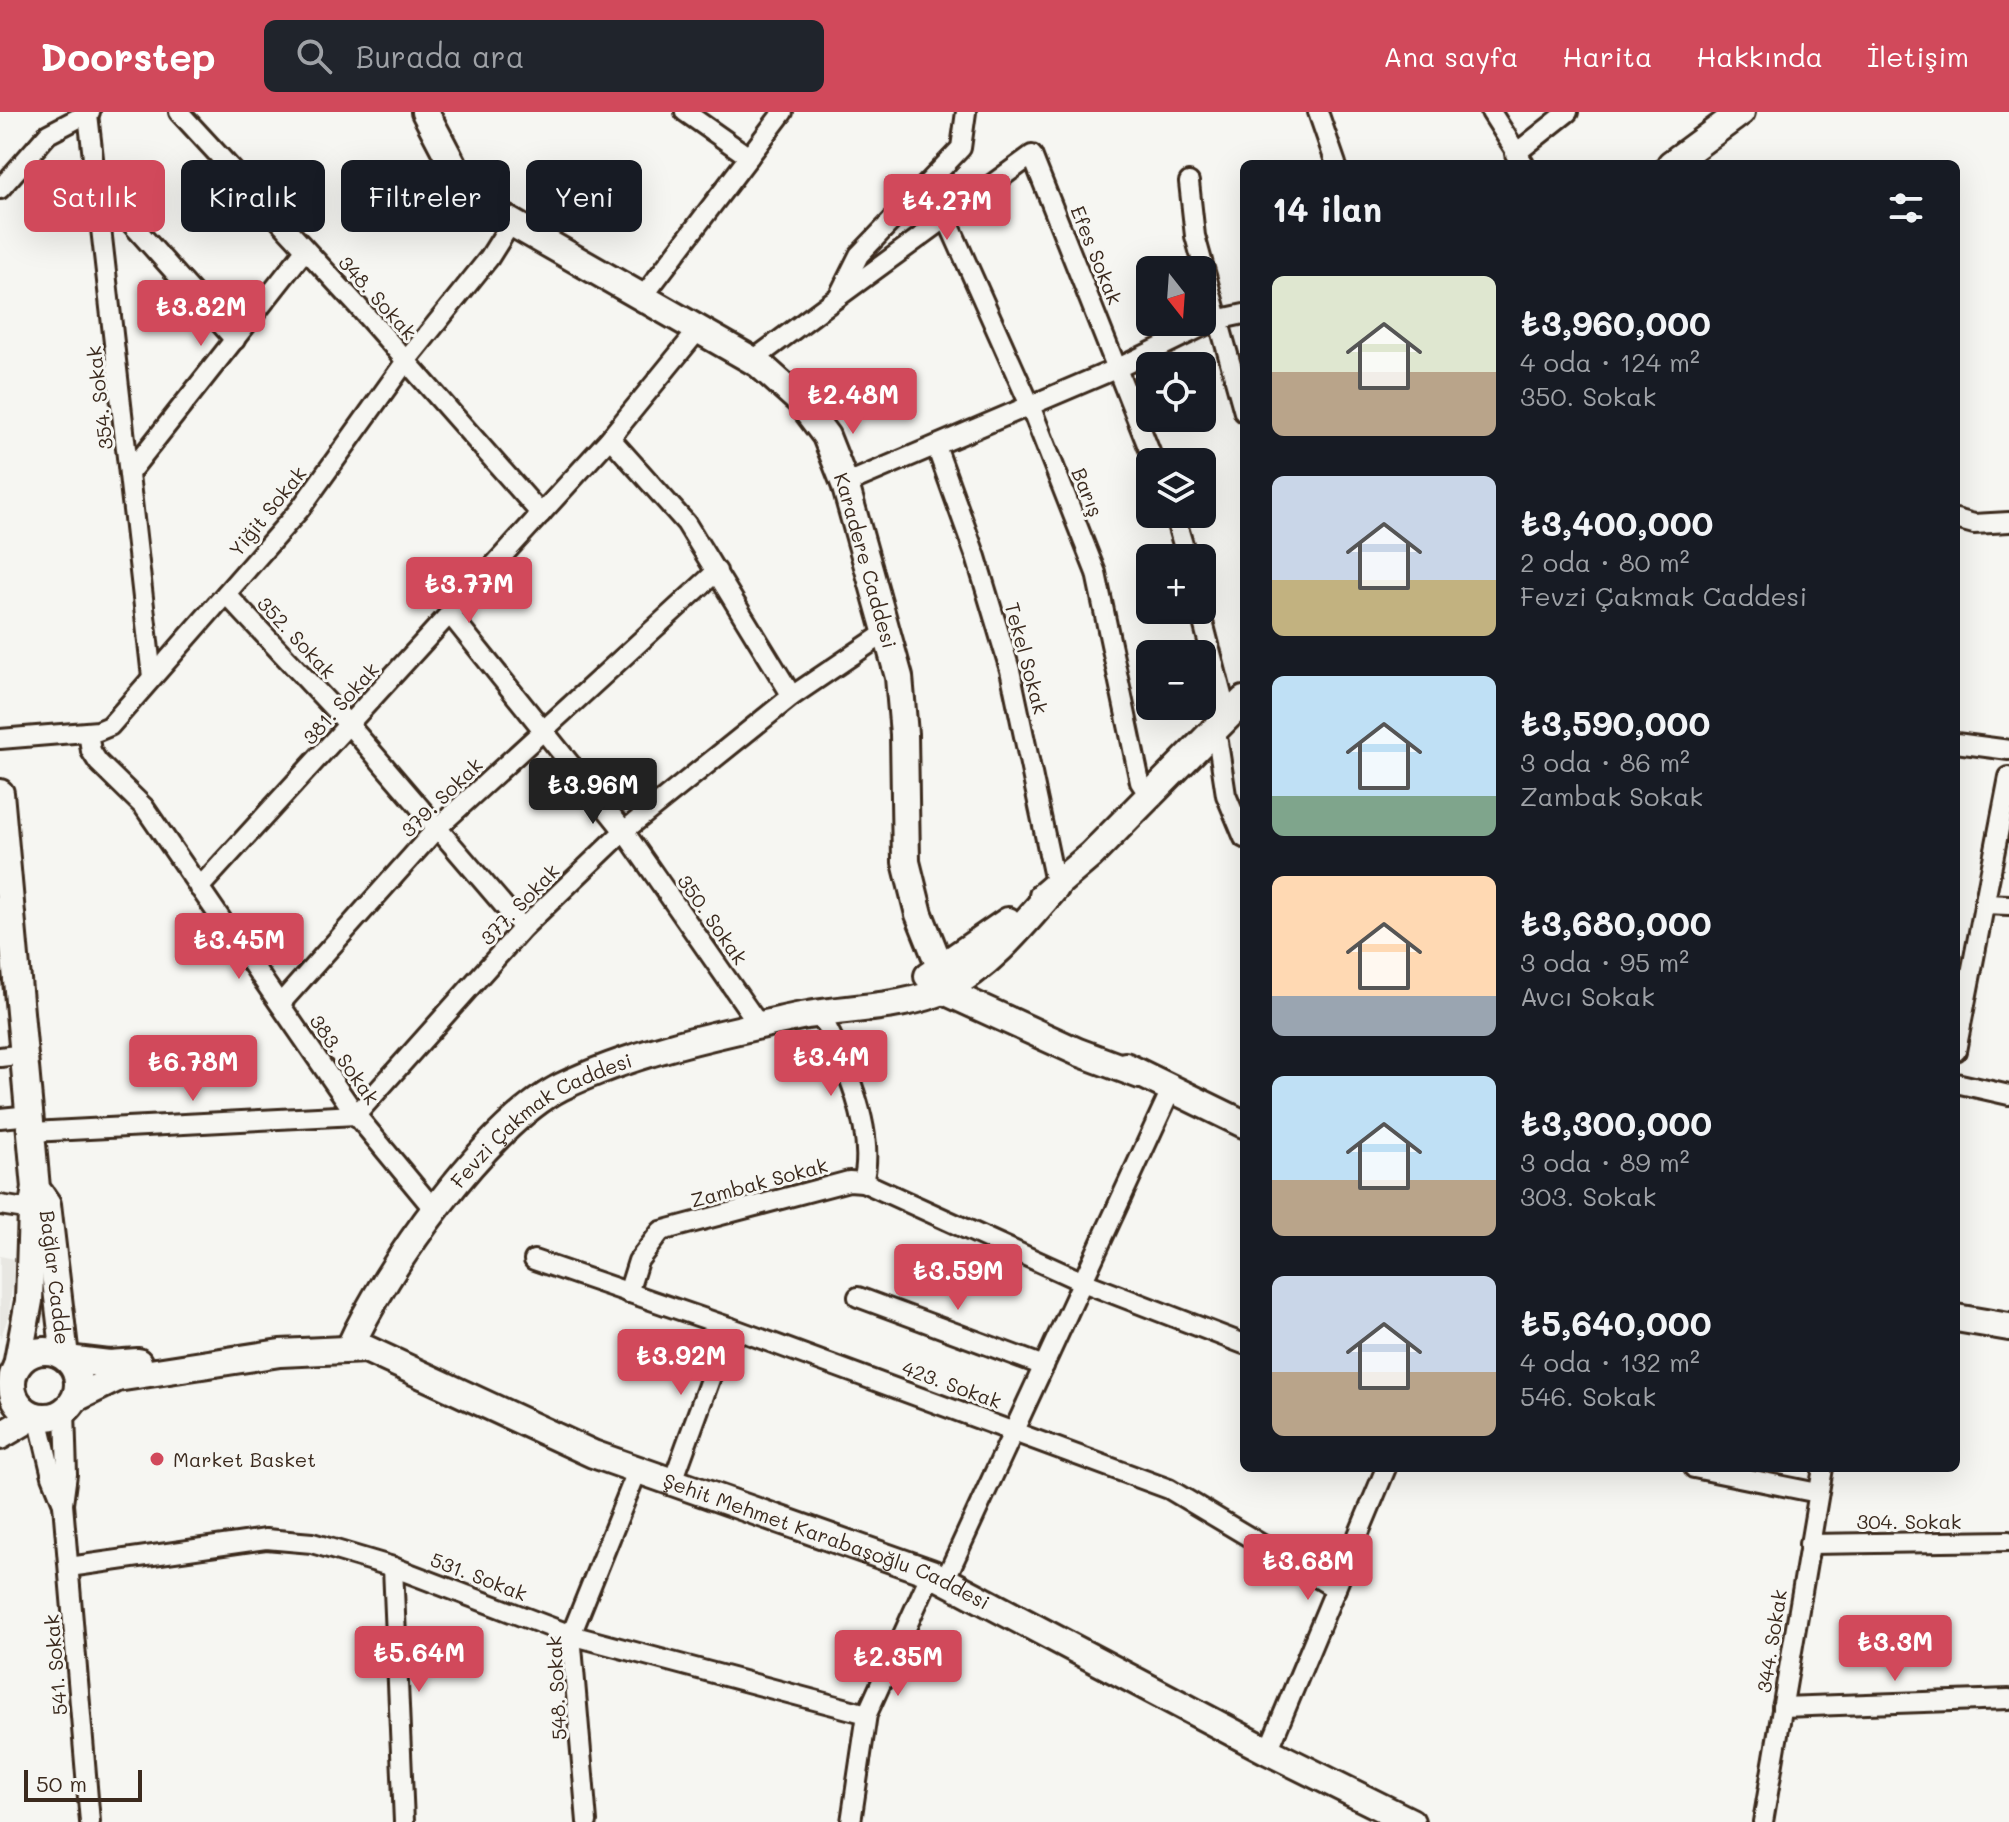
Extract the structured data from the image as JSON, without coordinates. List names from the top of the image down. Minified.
{"streets":{"main road":["Karadere Caddesi","Fevzi Çakmak Caddesi","Bağlar Cadde","Şehit Mehmet Karabaşoğlu Caddesi"],"street":["Efes Sokak","348. Sokak","354. Sokak","Barış","Yiğit Sokak","352. Sokak","Tekel Sokak","381. Sokak","379. Sokak","377. Sokak","350. Sokak","383. Sokak","Zambak Sokak","423. Sokak","304. Sokak","531. Sokak","344. Sokak","541. Sokak","548. Sokak"]},"crossings":[["Efes Sokak","Barış"],["348. Sokak","Yiğit Sokak"],["348. Sokak","381. Sokak"],["354. Sokak","Yiğit Sokak"],["Barış","Fevzi Çakmak Caddesi"],["Yiğit Sokak","Karadere Caddesi"],["Yiğit Sokak","352. Sokak"],["Yiğit Sokak","383. Sokak"],["Karadere Caddesi","381. Sokak"],["Karadere Caddesi","377. Sokak"],["Karadere Caddesi","Fevzi Çakmak Caddesi"],["352. Sokak","381. Sokak"],["352. Sokak","379. Sokak"],["352. Sokak","377. Sokak"],["Tekel Sokak","Fevzi Çakmak Caddesi"],["381. Sokak","350. Sokak"],["381. Sokak","383. Sokak"],["379. Sokak","350. Sokak"],["379. Sokak","383. Sokak"],["377. Sokak","350. Sokak"],["377. Sokak","383. Sokak"],["350. Sokak","Fevzi Çakmak Caddesi"],["383. Sokak","Fevzi Çakmak Caddesi"],["Fevzi Çakmak Caddesi","Şehit Mehmet Karabaşoğlu Caddesi"],["Zambak Sokak","423. Sokak"],["Bağlar Cadde","Şehit Mehmet Karabaşoğlu Caddesi"],["304. Sokak","344. Sokak"],["Şehit Mehmet Karabaşoğlu Caddesi","548. Sokak"],["531. Sokak","541. Sokak"],["531. Sokak","548. Sokak"]],"places":["Market Basket"],"scale_bar":"50 m","north":"bottom","page":{"header":"Doorstep","search":"Burada ara","nav":["Ana sayfa","Harita","Hakkında","İletişim"],"chip":["Satılık","Kiralık","Filtreler","Yeni"],"heading":"14 ilan","price":["₺4.27M","₺3.82M","₺2.48M","₺3.77M","₺3.96M","₺3.45M","₺3.4M","₺6.78M","₺3.59M","₺3.92M","₺3.68M","₺3.3M","₺5.64M","₺2.35M"],"map_buttons":["+","−"],"list":[{"name":"₺3,960,000","note":"4 oda · 124 m² · 350. Sokak"},{"name":"₺3,400,000","note":"2 oda · 80 m² · Fevzi Çakmak Caddesi"},{"name":"₺3,590,000","note":"3 oda · 86 m² · Zambak Sokak"},{"name":"₺3,680,000","note":"3 oda · 95 m² · Avcı Sokak"},{"name":"₺3,300,000","note":"3 oda · 89 m² · 303. Sokak"},{"name":"₺5,640,000","note":"4 oda · 132 m² · 546. Sokak"}],"scale":"50 m"}}
